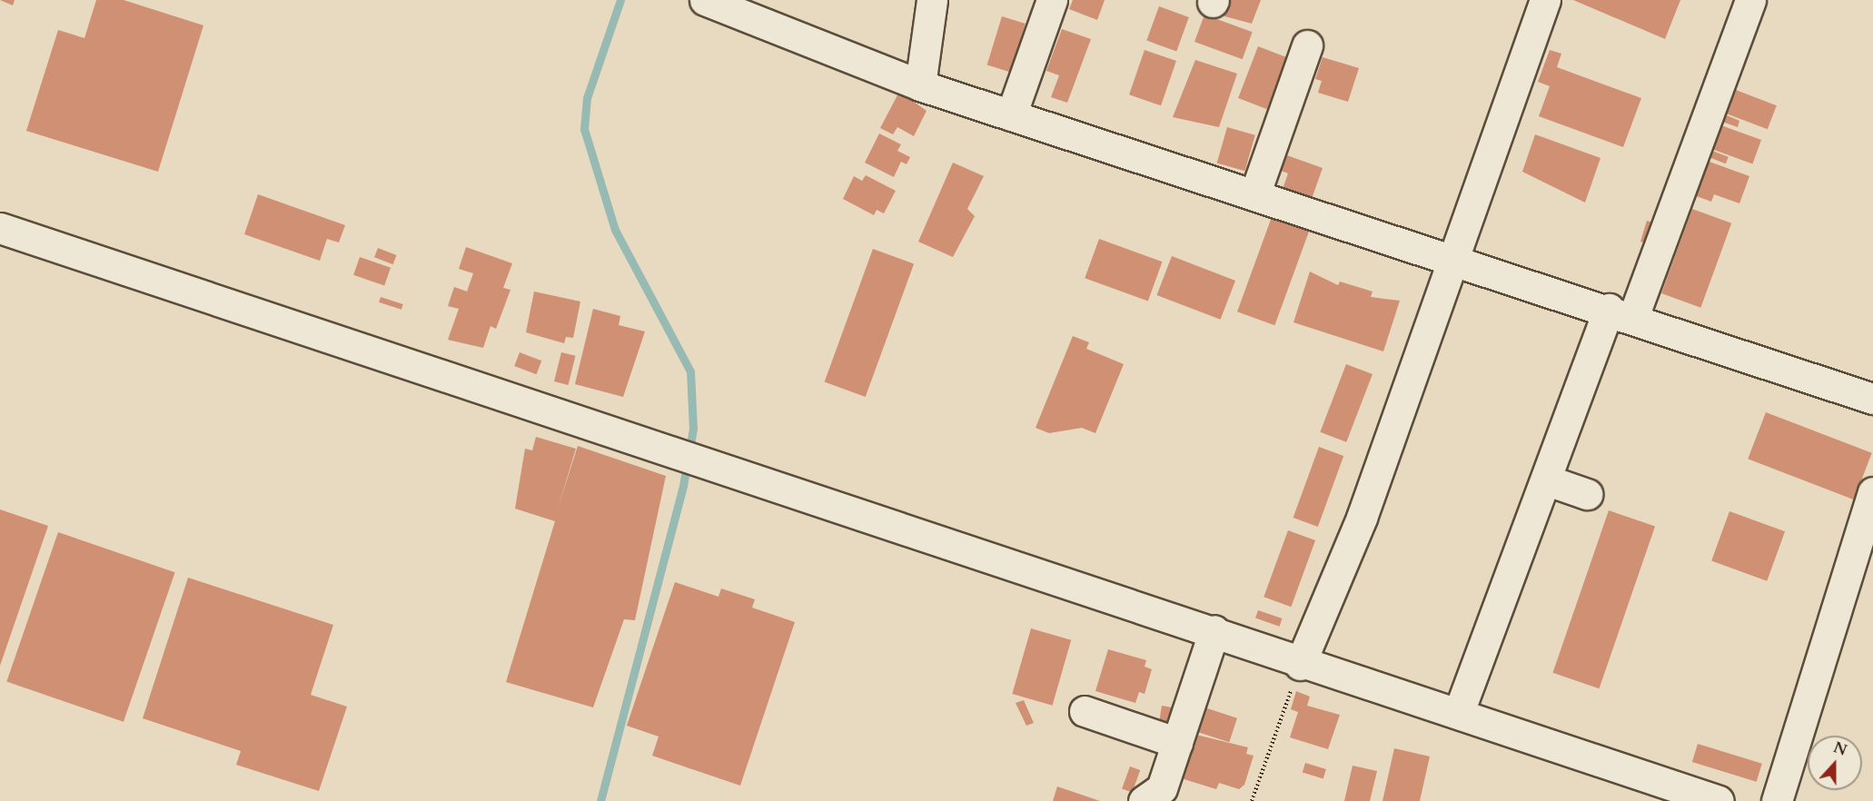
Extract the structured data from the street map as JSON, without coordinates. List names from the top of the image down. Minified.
{"north":"top"}
